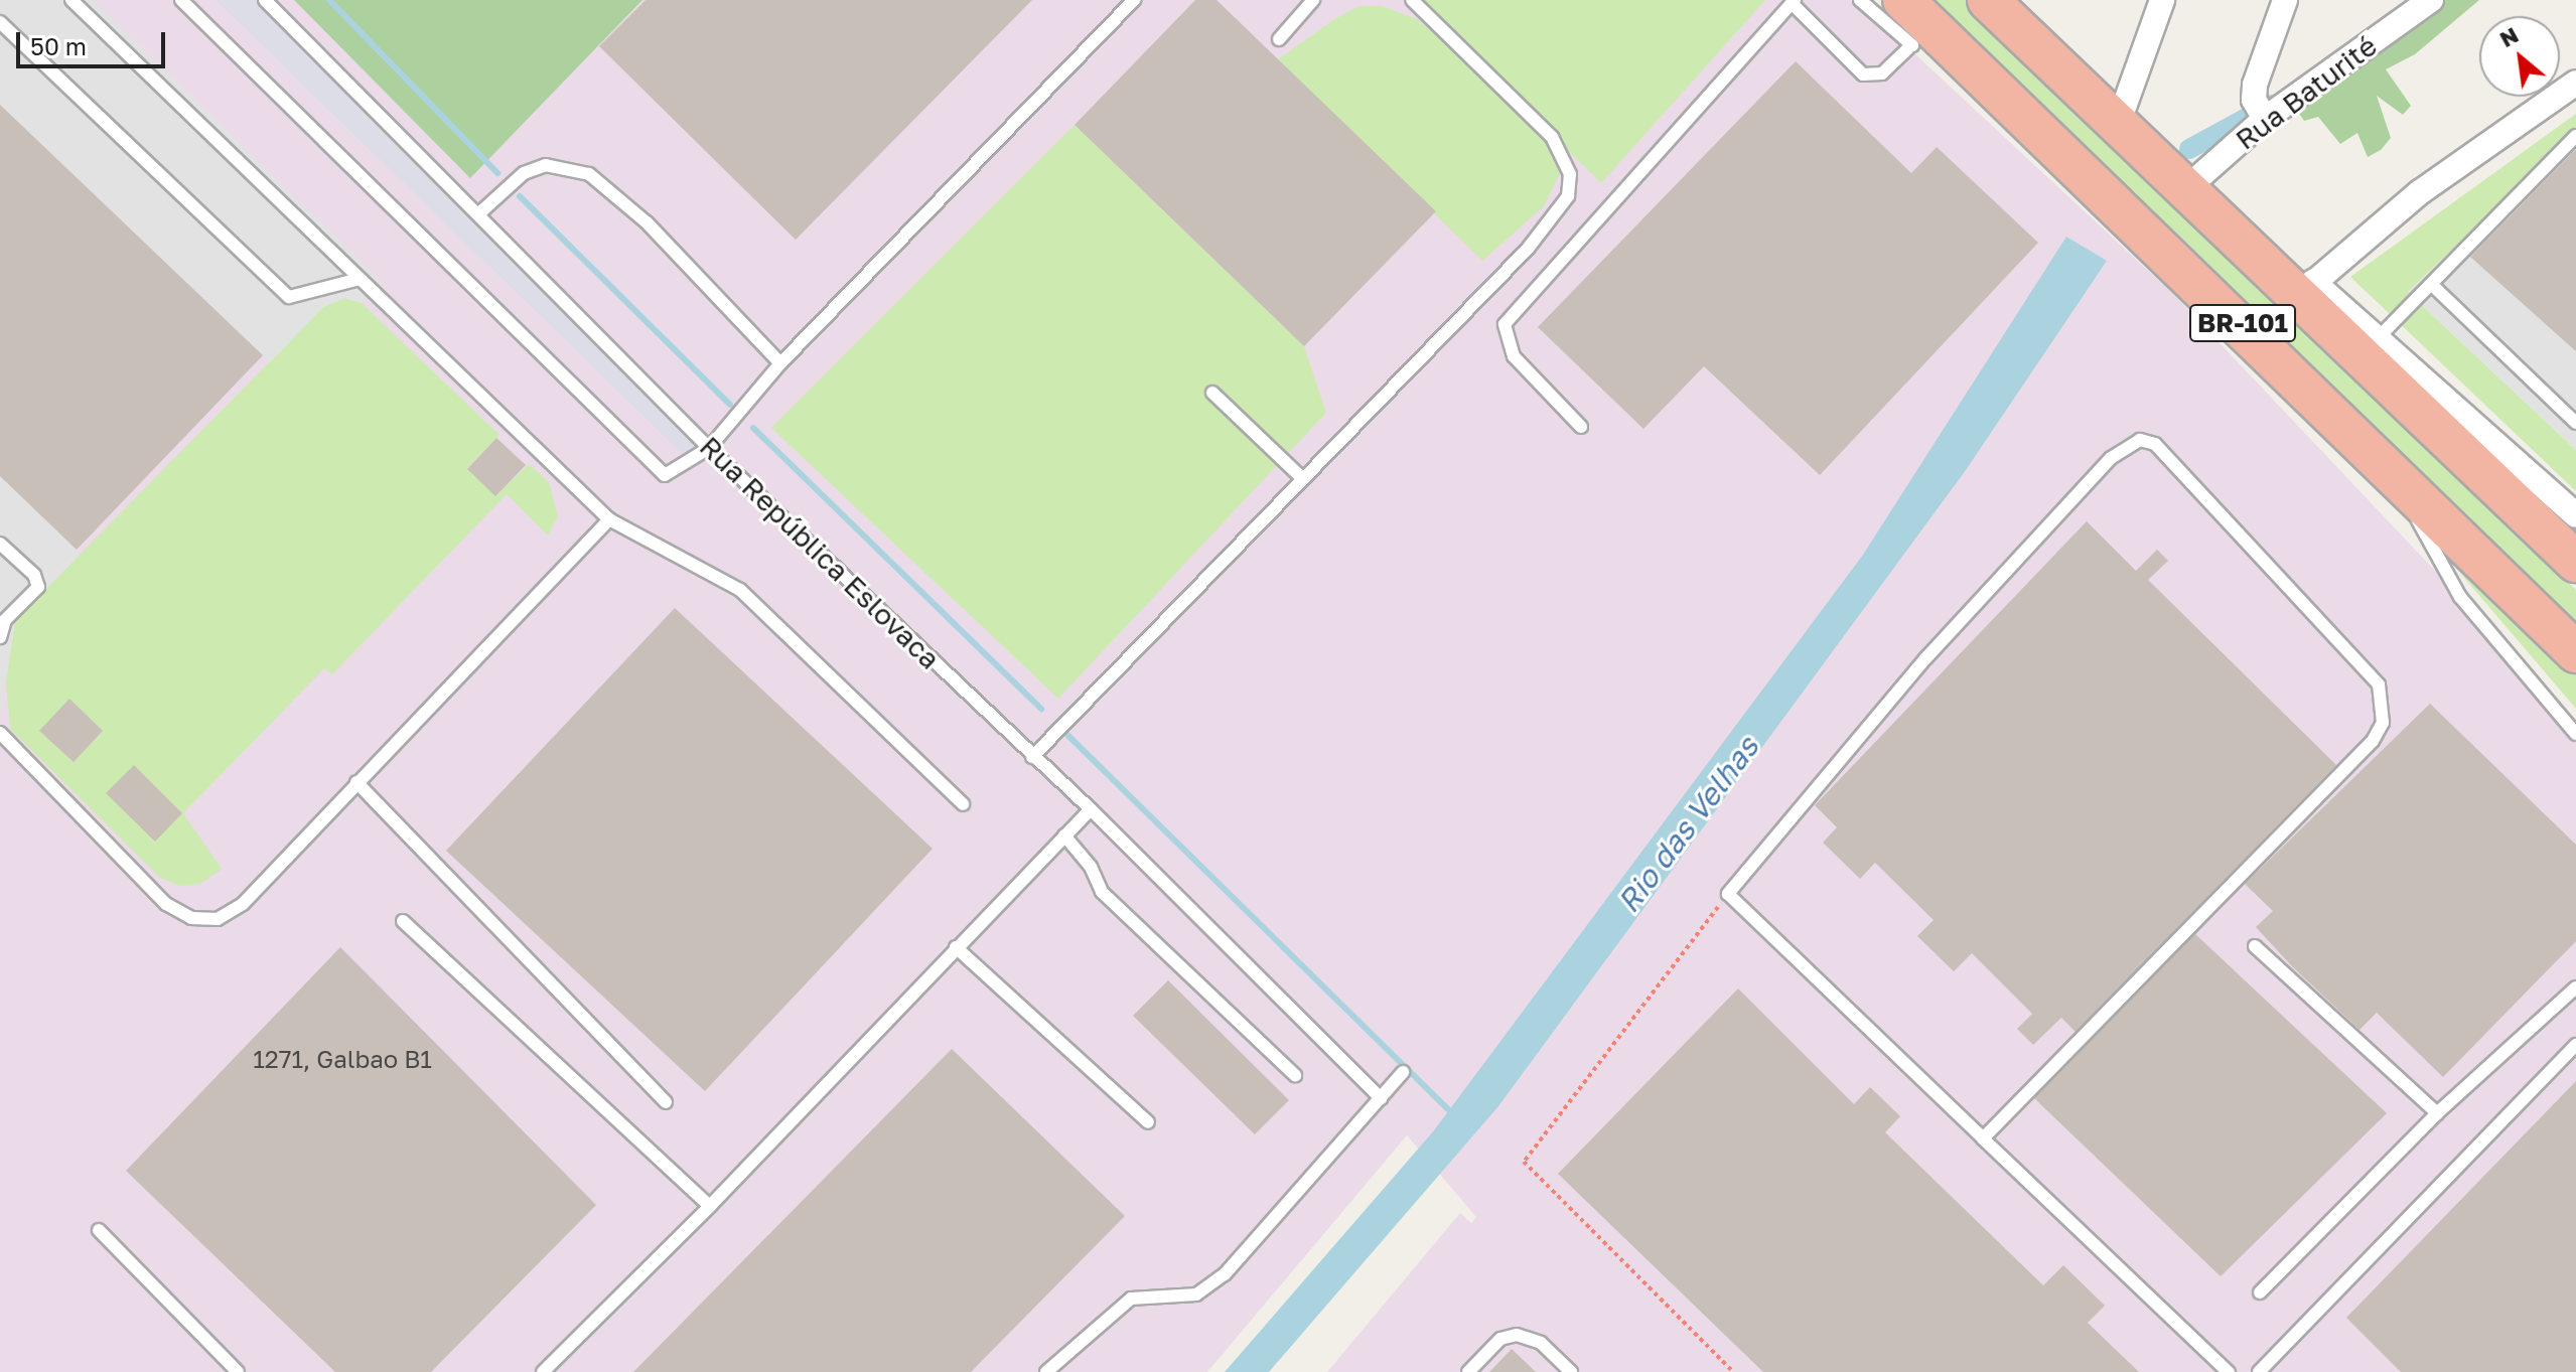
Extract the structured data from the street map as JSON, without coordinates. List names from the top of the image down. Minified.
{"streets":{"highway":["BR-101"],"street":["Rua Baturité"],"lane":["Rua República Eslovaca"]},"crossings":[["Rua Baturité","BR-101"]],"water":["Rio das Velhas"],"house_numbers":["1271, Galbao B1"],"scale_bar":"50 m","north":"top left"}
